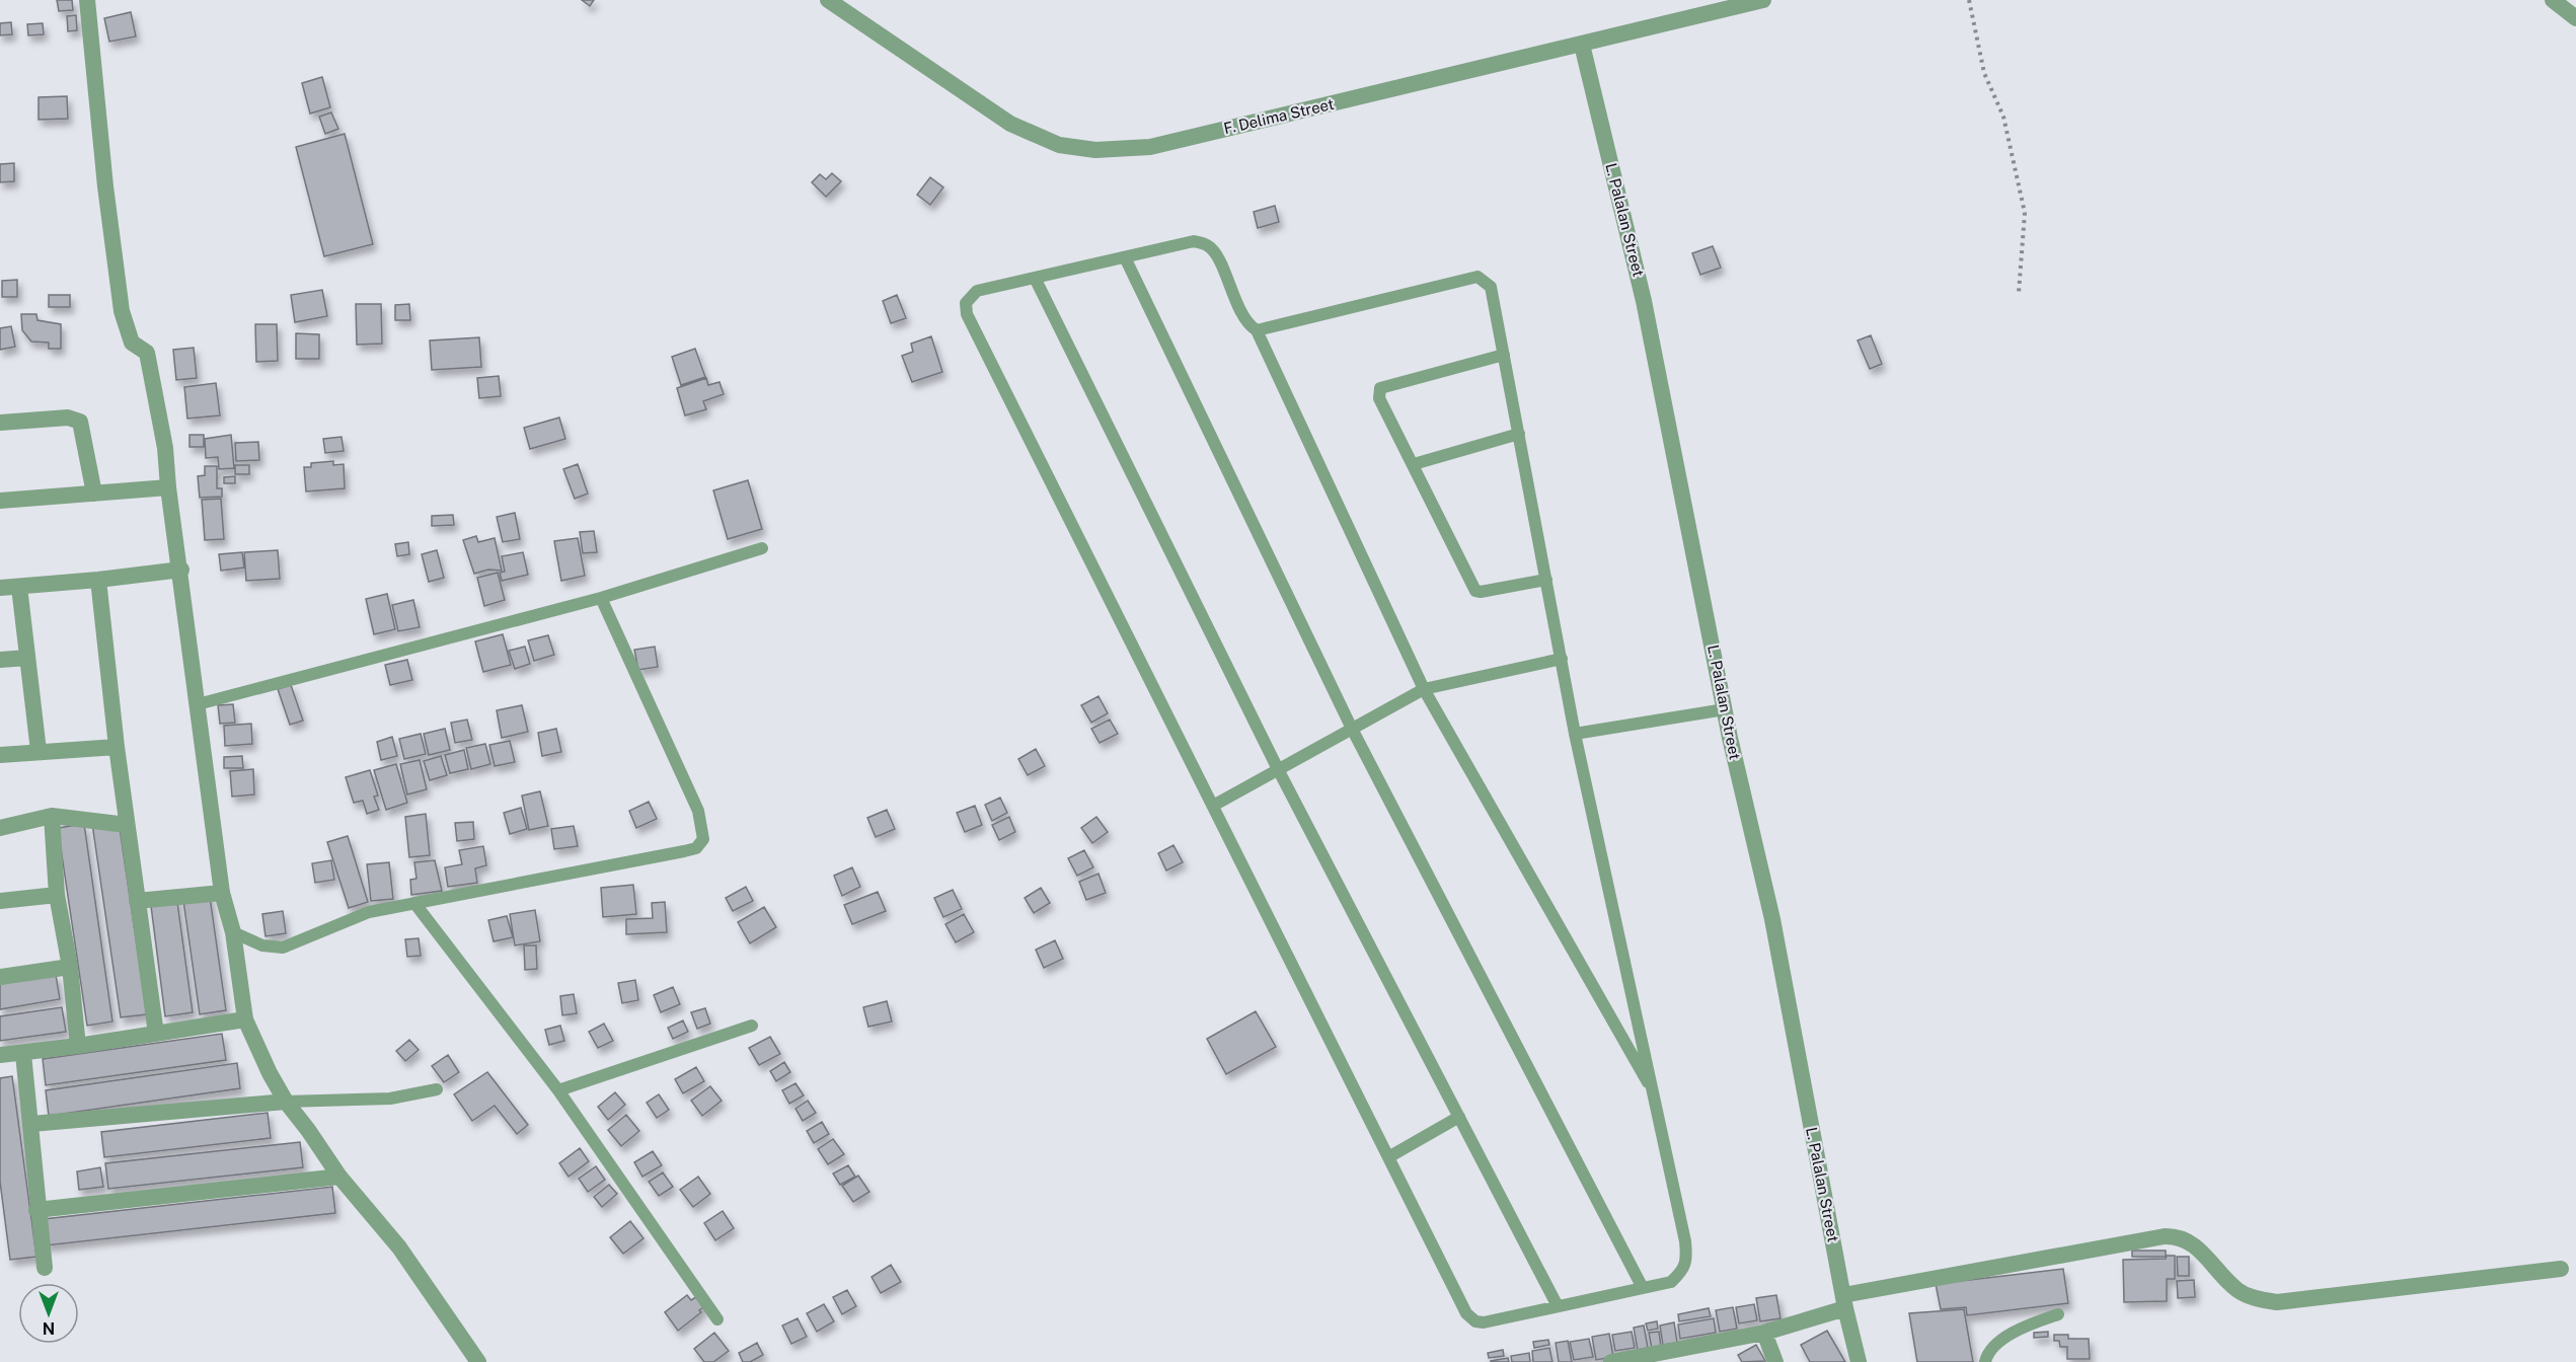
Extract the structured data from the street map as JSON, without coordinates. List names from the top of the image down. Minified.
{"streets":{"street":["F. Delima Street","L. Palalan Street"]},"crossings":[["F. Delima Street","L. Palalan Street"]],"north":"bottom"}
